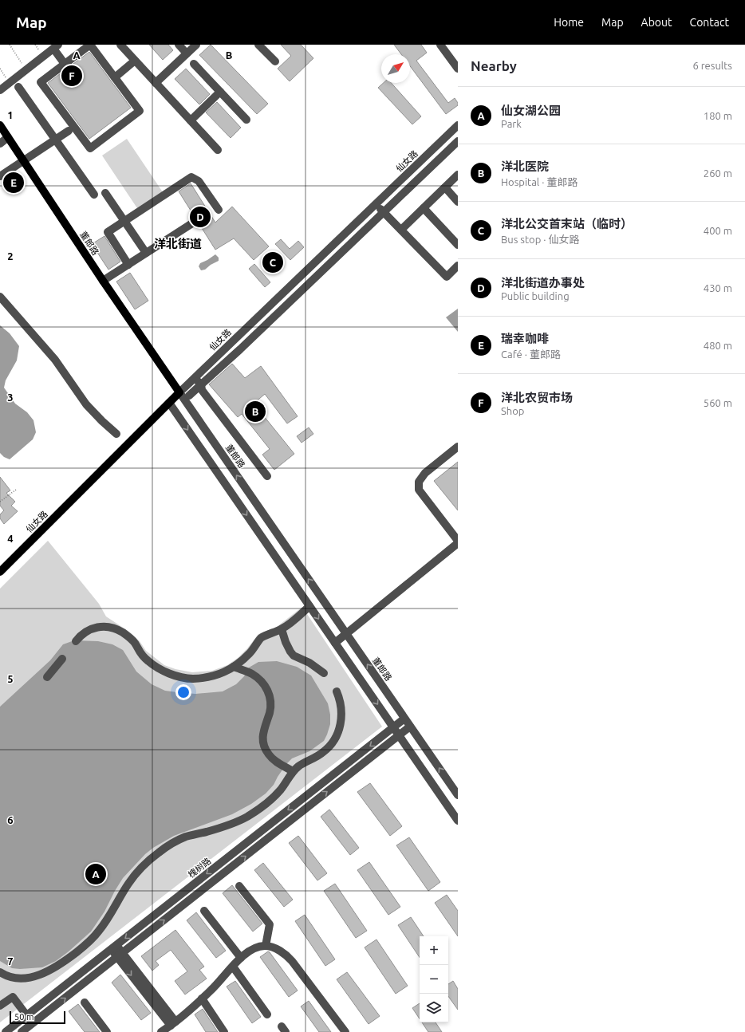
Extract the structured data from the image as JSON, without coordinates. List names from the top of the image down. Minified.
{"streets":{"main road":["仙女路","董郎路"],"street":["槐树路"]},"crossings":[["仙女路","董郎路"],["董郎路","槐树路"]],"one_way":["董郎路"],"districts":["洋北街道"],"scale_bar":"50 m","north":"top right","page":{"header":"Map","nav":["Home","Map","About","Contact"],"heading":["Nearby","6 results"],"pins":["F","E","D","C","B","A"],"list":[{"mark":"A","name":"仙女湖公园","note":"Park","value":"180 m"},{"mark":"B","name":"洋北医院","note":"Hospital · 董郎路","value":"260 m"},{"mark":"C","name":"洋北公交首末站（临时）","note":"Bus stop · 仙女路","value":"400 m"},{"mark":"D","name":"洋北街道办事处","note":"Public building","value":"430 m"},{"mark":"E","name":"瑞幸咖啡","note":"Café · 董郎路","value":"480 m"},{"mark":"F","name":"洋北农贸市场","note":"Shop","value":"560 m"}],"map_buttons":["+","−"],"scale":"50 m"},"grid":{"columns":["A","B"],"rows":["1","2","3","4","5","6","7"]}}
